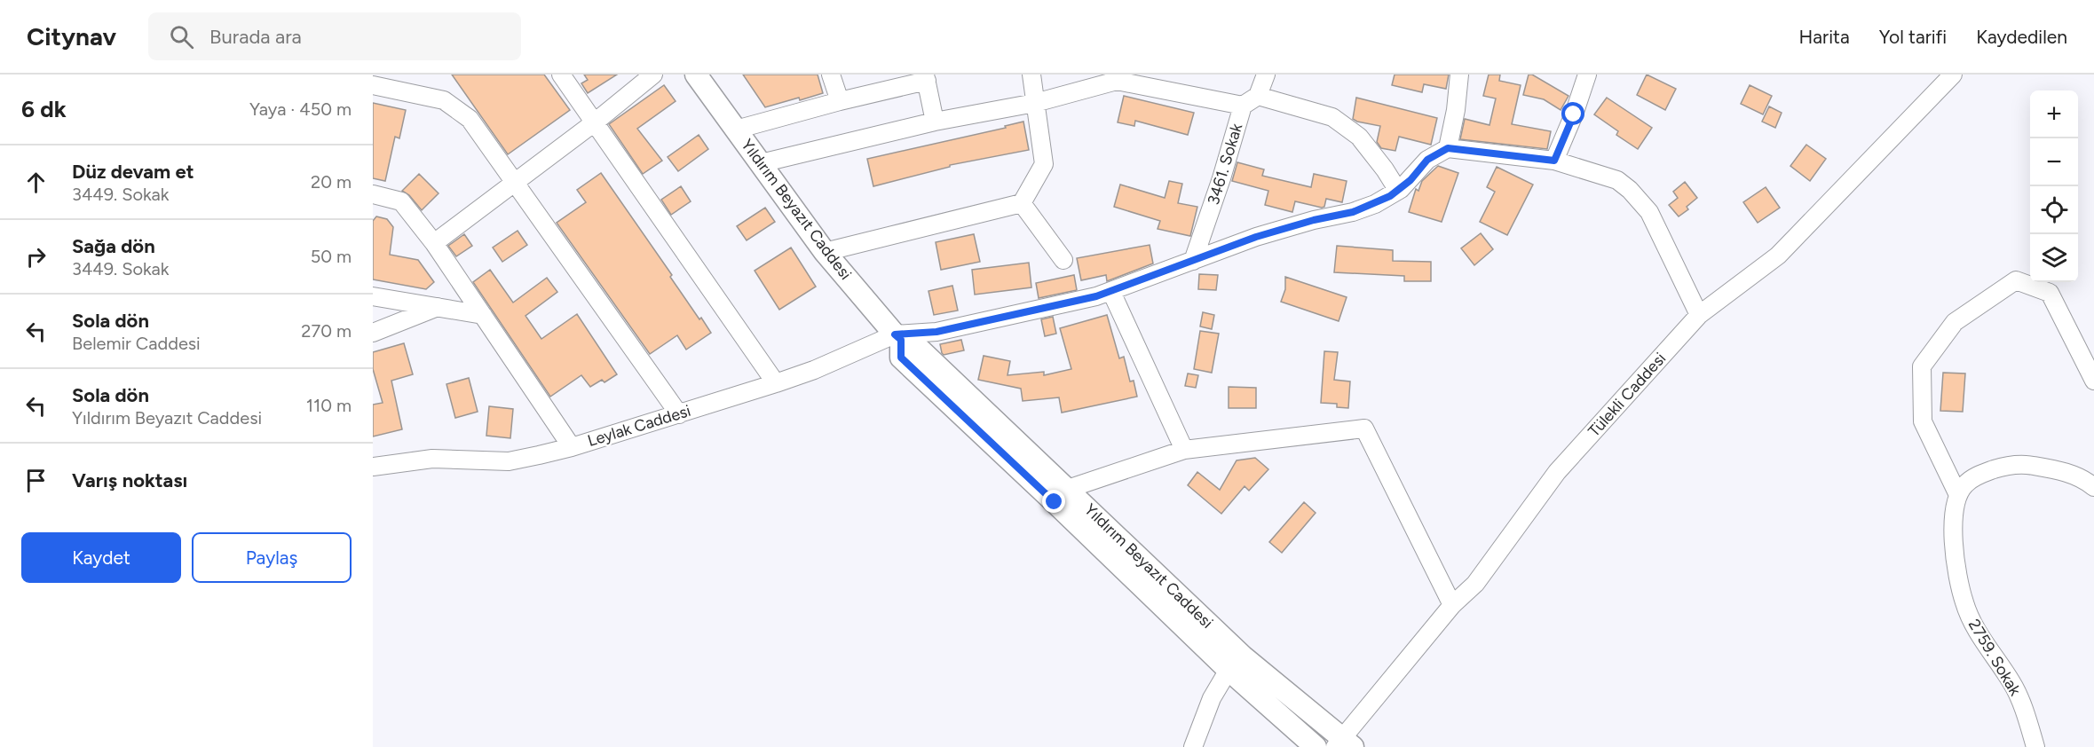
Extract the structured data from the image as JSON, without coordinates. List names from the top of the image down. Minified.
{"streets":{"main road":["Yıldırım Beyazıt Caddesi"],"street":["3461. Sokak","Tülekli Caddesi","Leylak Caddesi","2759. Sokak"]},"crossings":[["Yıldırım Beyazıt Caddesi","Tülekli Caddesi"],["Yıldırım Beyazıt Caddesi","Leylak Caddesi"]],"page":{"header":"Citynav","search":"Burada ara","nav":["Harita","Yol tarifi","Kaydedilen"],"heading":["6 dk","Yaya · 450 m"],"map_buttons":["+","−"],"list":[["Düz devam et","3449. Sokak","20 m"],["Sağa dön","3449. Sokak","50 m"],["Sola dön","Belemir Caddesi","270 m"],["Sola dön","Yıldırım Beyazıt Caddesi","110 m"],"Varış noktası"],"buttons":["Kaydet","Paylaş"]}}
